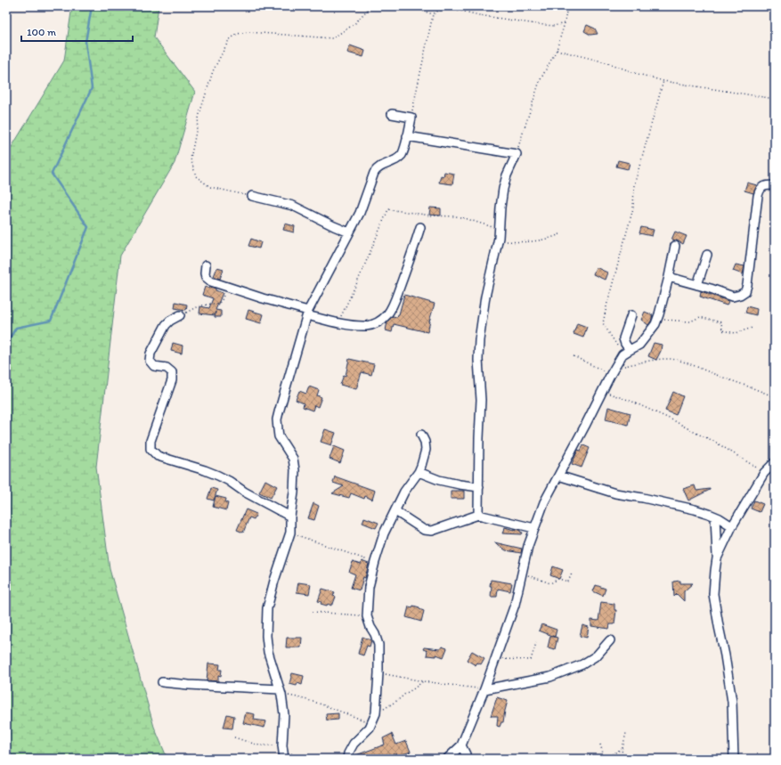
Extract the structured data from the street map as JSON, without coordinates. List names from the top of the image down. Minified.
{"scale_bar":"100 m"}
